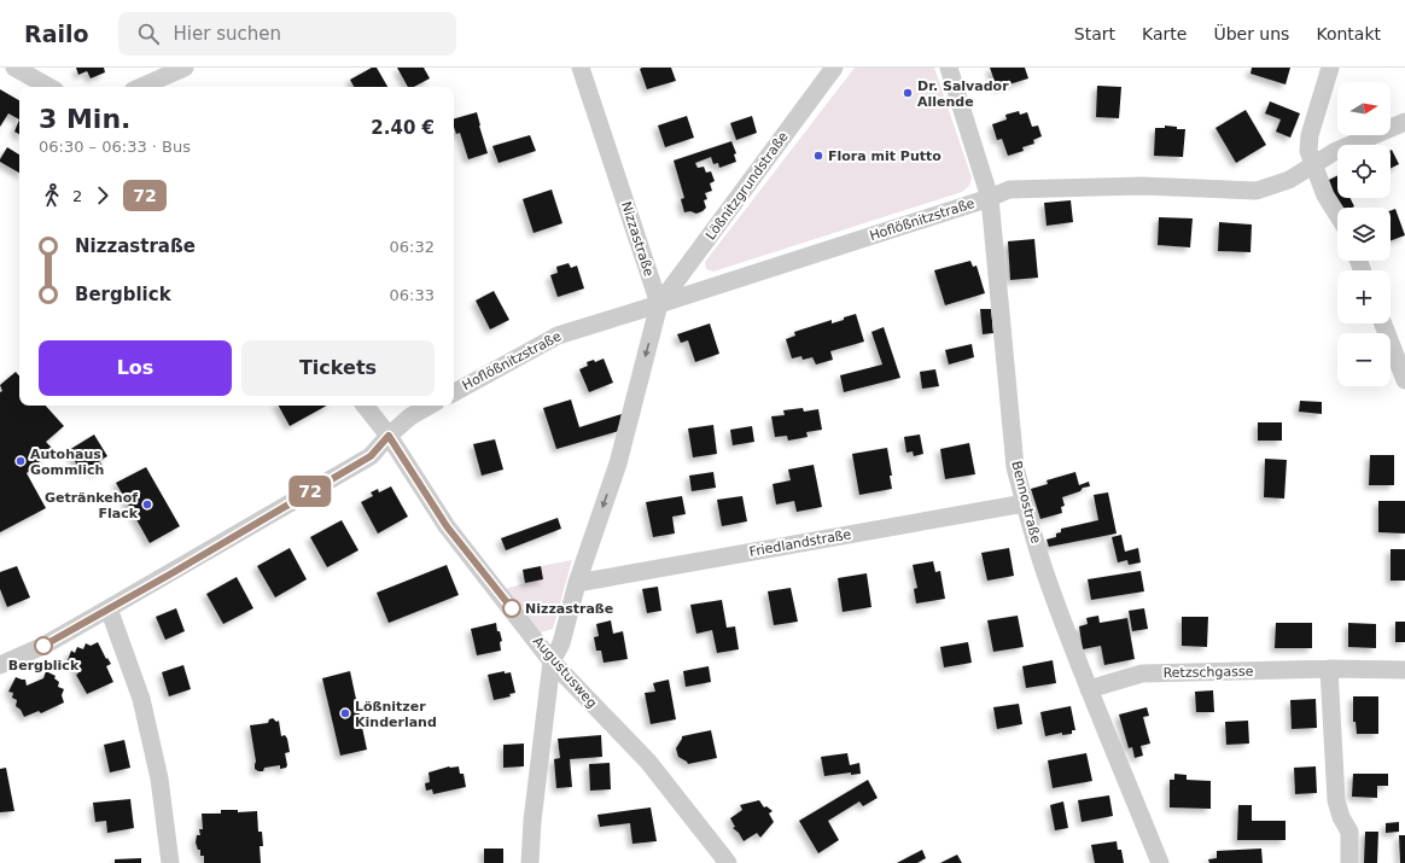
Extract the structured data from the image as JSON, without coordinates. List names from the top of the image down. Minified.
{"streets":{"street":["Lößnitzgrundstraße","Hoflößnitzstraße","Nizzastraße","Bennostraße","Friedlandstraße","Augustusweg","Retzschgasse"]},"crossings":[["Lößnitzgrundstraße","Hoflößnitzstraße"],["Lößnitzgrundstraße","Nizzastraße"],["Hoflößnitzstraße","Nizzastraße"],["Hoflößnitzstraße","Bennostraße"],["Bennostraße","Friedlandstraße"],["Bennostraße","Retzschgasse"]],"places":["Dr. Salvador Allende","Flora mit Putto","Autohaus Gommlich","Getränkehof Flack","Nizzastraße","Bergblick","Lößnitzer Kinderland"],"lines":["bus line 72"],"north":"right","page":{"header":"Railo","search":"Hier suchen","nav":["Start","Karte","Über uns","Kontakt"],"on_map":"72","map_buttons":["+","−"],"heading":["3 Min.","06:30 – 06:33 · Bus","2.40 €"],"legs":["2","72"],"list":[{"name":"Nizzastraße","value":"06:32"},{"name":"Bergblick","value":"06:33"}],"buttons":["Los","Tickets"]}}
